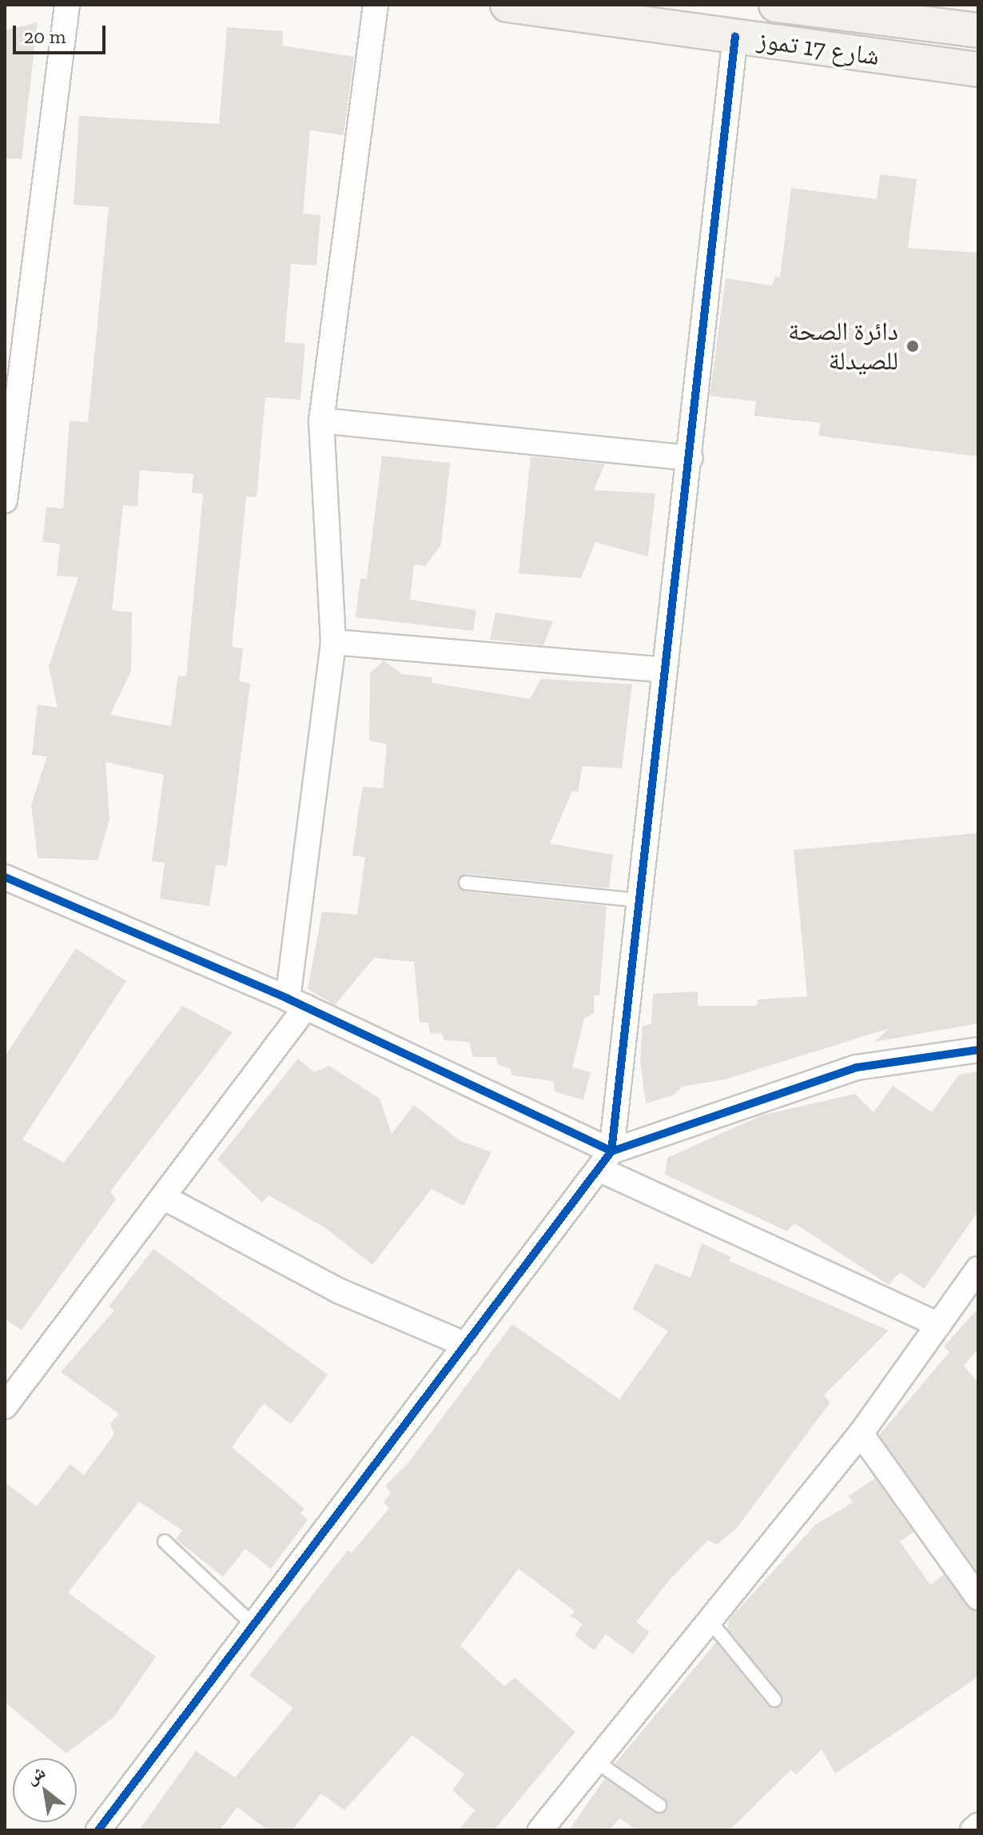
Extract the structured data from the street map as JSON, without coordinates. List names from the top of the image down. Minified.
{"streets":{"main road":["شارع 17 تموز"]},"places":["دائرة الصحة للصيدلة"],"scale_bar":"20 m","north":"top left"}
